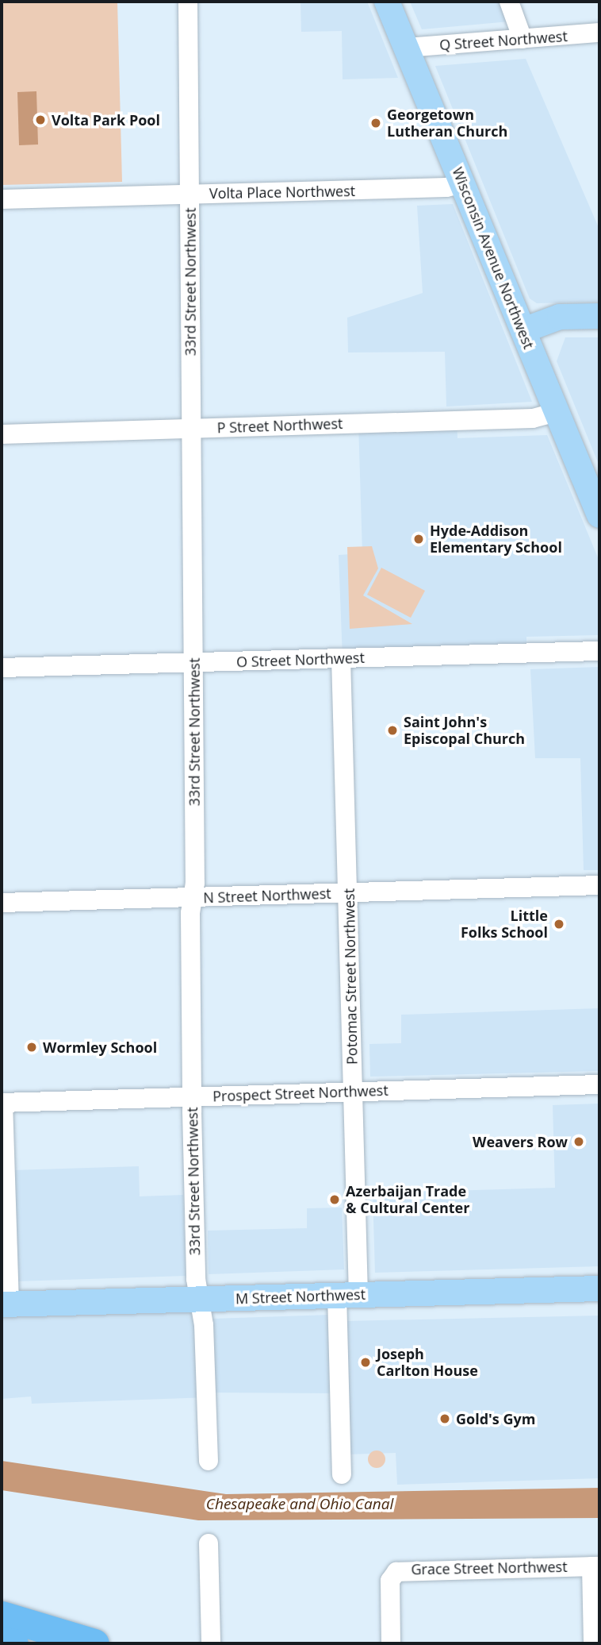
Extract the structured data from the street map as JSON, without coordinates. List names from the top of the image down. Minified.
{"streets":{"main road":["Wisconsin Avenue Northwest","M Street Northwest"],"street":["Q Street Northwest","Volta Place Northwest","33rd Street Northwest","P Street Northwest","O Street Northwest","N Street Northwest","Potomac Street Northwest","Prospect Street Northwest","Grace Street Northwest"]},"crossings":[["Q Street Northwest","Wisconsin Avenue Northwest"],["Volta Place Northwest","Wisconsin Avenue Northwest"],["Volta Place Northwest","33rd Street Northwest"],["Wisconsin Avenue Northwest","P Street Northwest"],["33rd Street Northwest","P Street Northwest"],["33rd Street Northwest","O Street Northwest"],["33rd Street Northwest","N Street Northwest"],["33rd Street Northwest","Prospect Street Northwest"],["33rd Street Northwest","M Street Northwest"],["O Street Northwest","Potomac Street Northwest"],["N Street Northwest","Potomac Street Northwest"],["Potomac Street Northwest","Prospect Street Northwest"],["Potomac Street Northwest","M Street Northwest"]],"water":["Chesapeake and Ohio Canal"],"places":["Volta Park Pool","Georgetown Lutheran Church","Hyde-Addison Elementary School","Saint John's Episcopal Church","Little Folks School","Wormley School","Weavers Row","Azerbaijan Trade & Cultural Center","Joseph Carlton House","Gold's Gym"]}
